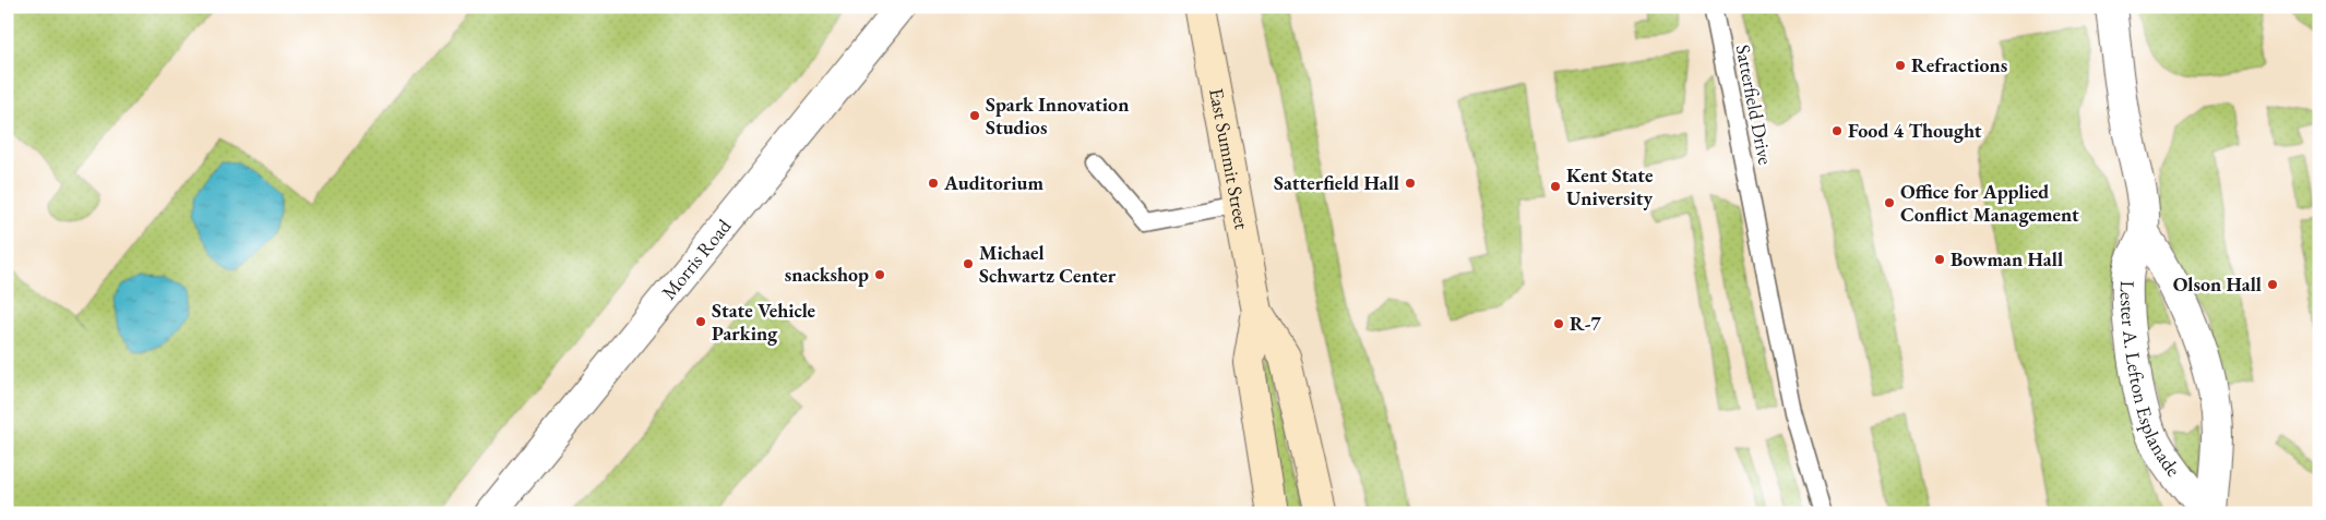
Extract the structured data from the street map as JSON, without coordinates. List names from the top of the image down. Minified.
{"streets":{"main road":["East Summit Street"],"street":["Morris Road","Lester A. Lefton Esplanade"],"lane":["Satterfield Drive"]},"places":["Refractions","Spark Innovation Studios","Food 4 Thought","Auditorium","Satterfield Hall","Kent State University","Office for Applied Conflict Management","Bowman Hall","Michael Schwartz Center","snackshop","Olson Hall","State Vehicle Parking","R-7"]}
